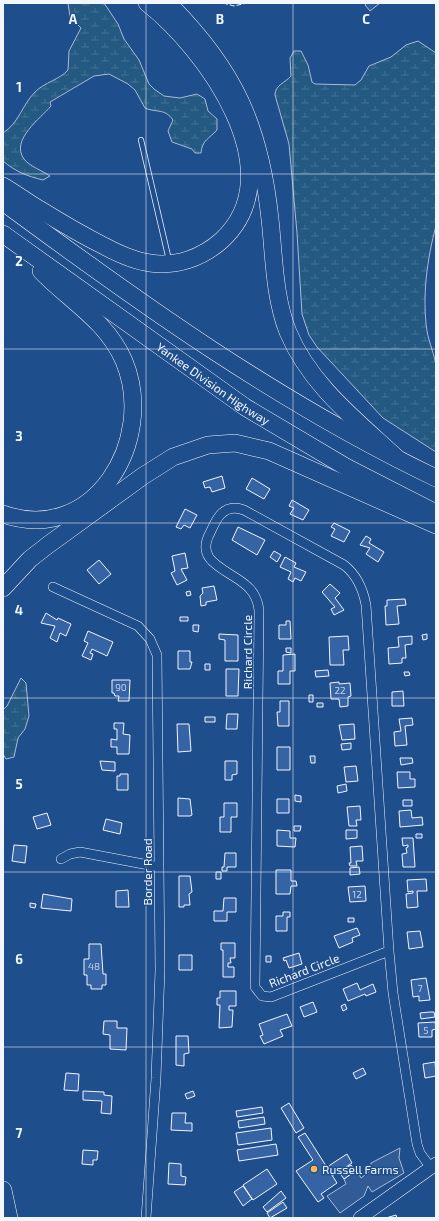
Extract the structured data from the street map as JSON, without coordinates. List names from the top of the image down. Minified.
{"streets":{"highway":["Yankee Division Highway"],"street":["Richard Circle","Border Road"]},"places":["Russell Farms"],"house_numbers":["90","22","12","48","7","5"],"grid":{"columns":["A","B","C"],"rows":["1","2","3","4","5","6","7"]}}
